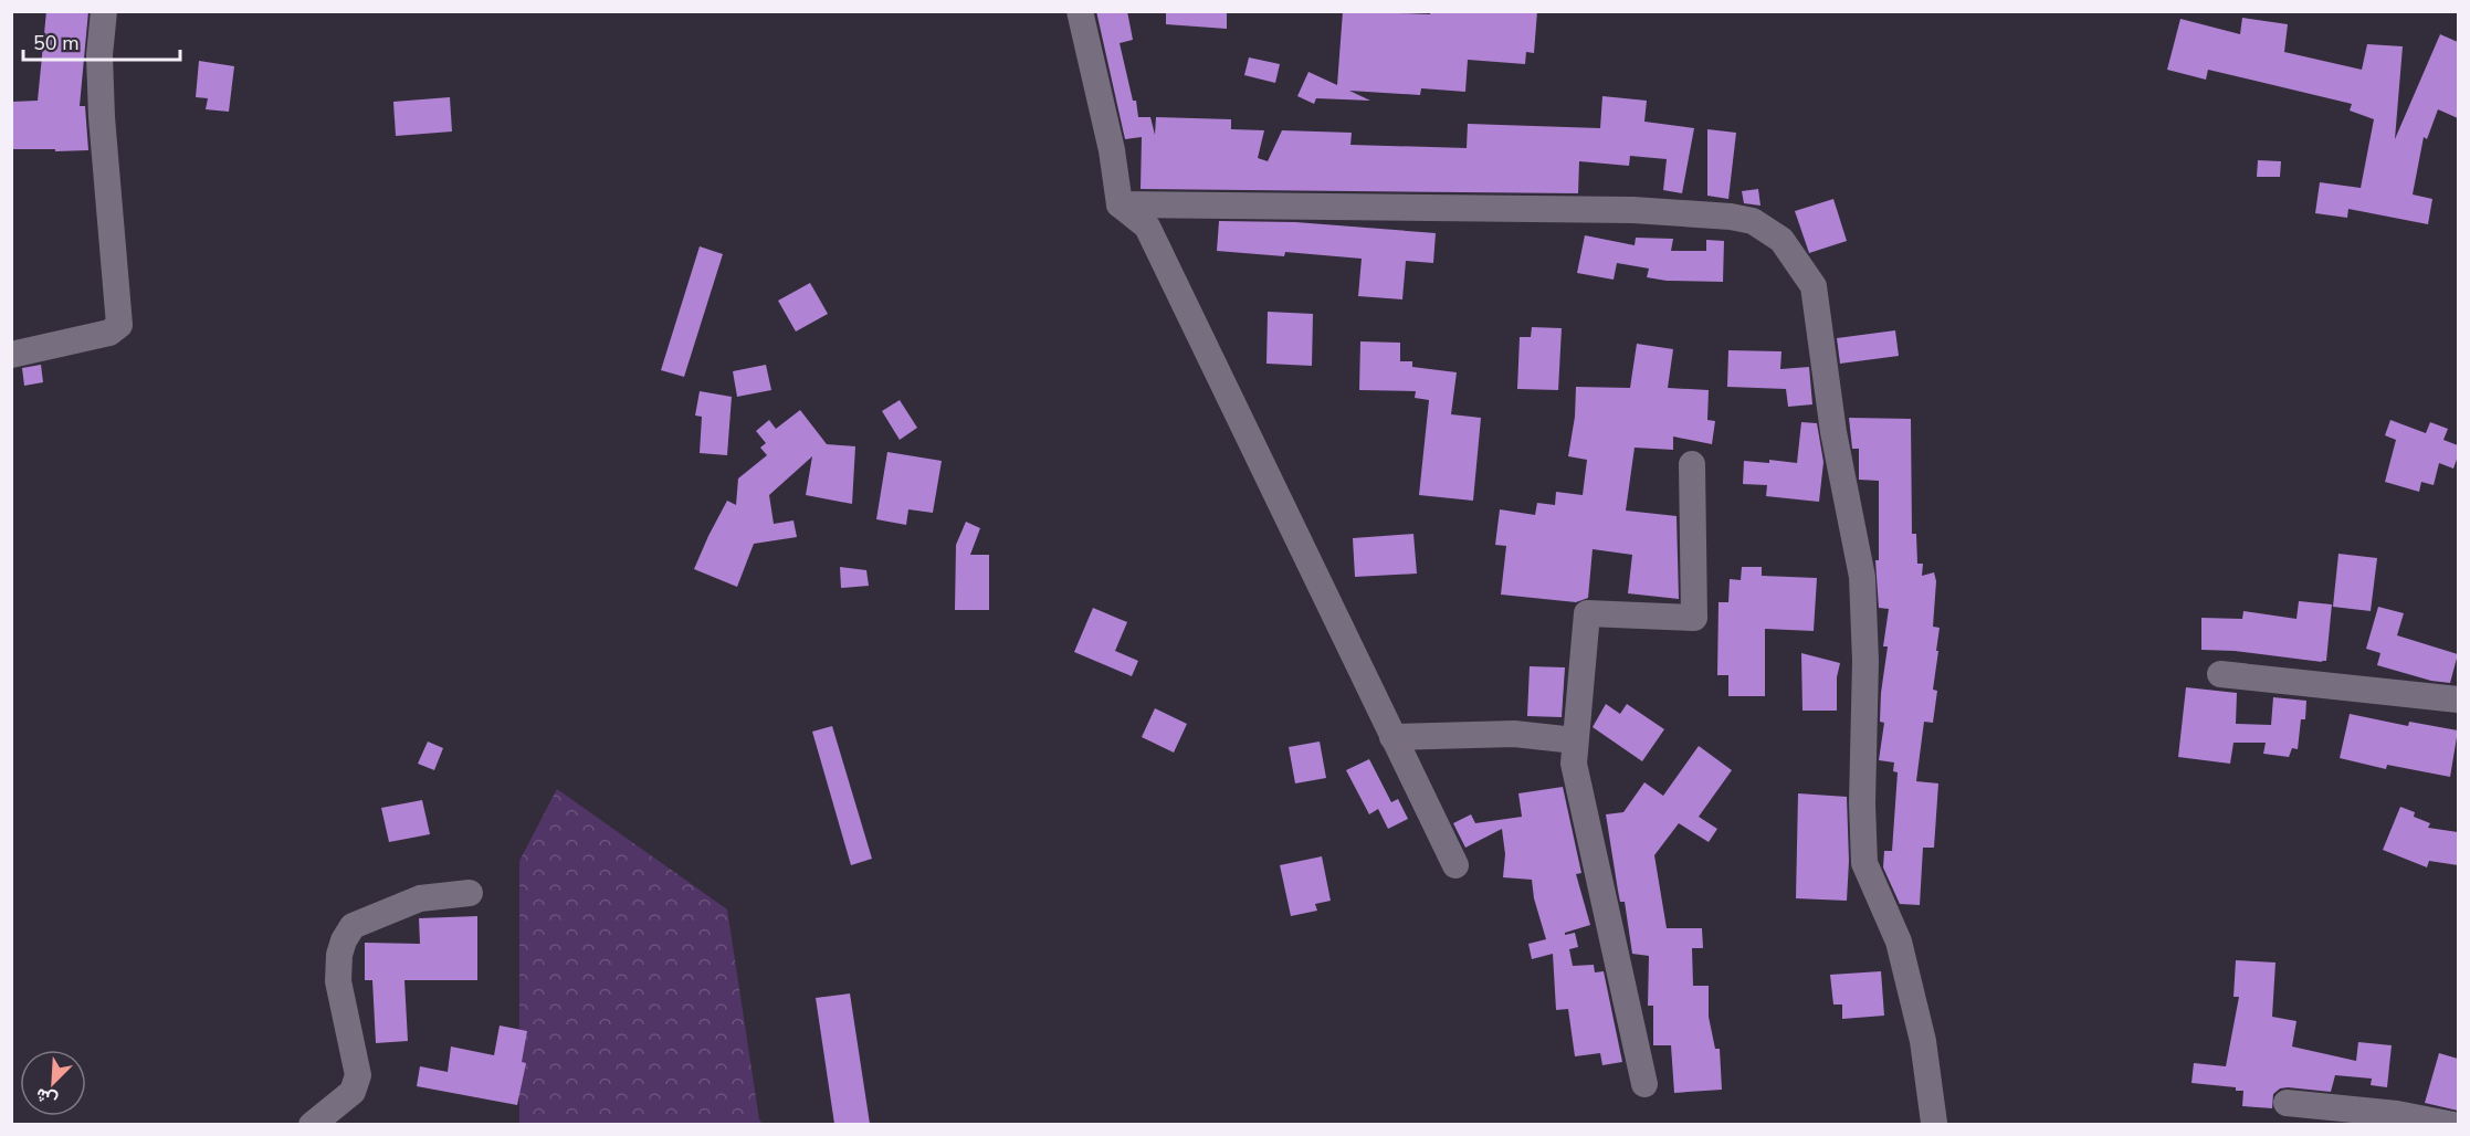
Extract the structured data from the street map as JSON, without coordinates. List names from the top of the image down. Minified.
{"scale_bar":"50 m","north":"bottom left"}
